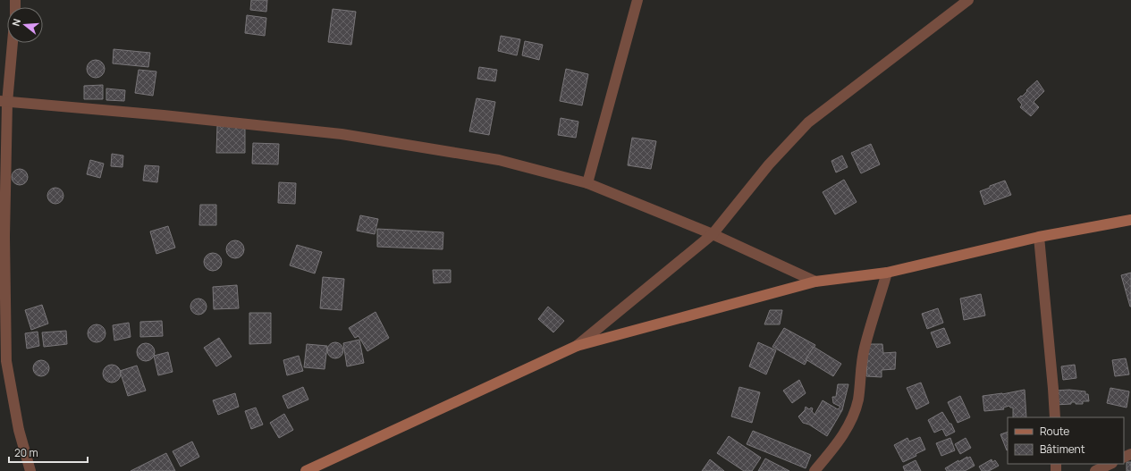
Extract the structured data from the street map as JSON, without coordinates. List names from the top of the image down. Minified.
{"legend":["Route","Bâtiment"],"scale_bar":"20 m","north":"left"}
